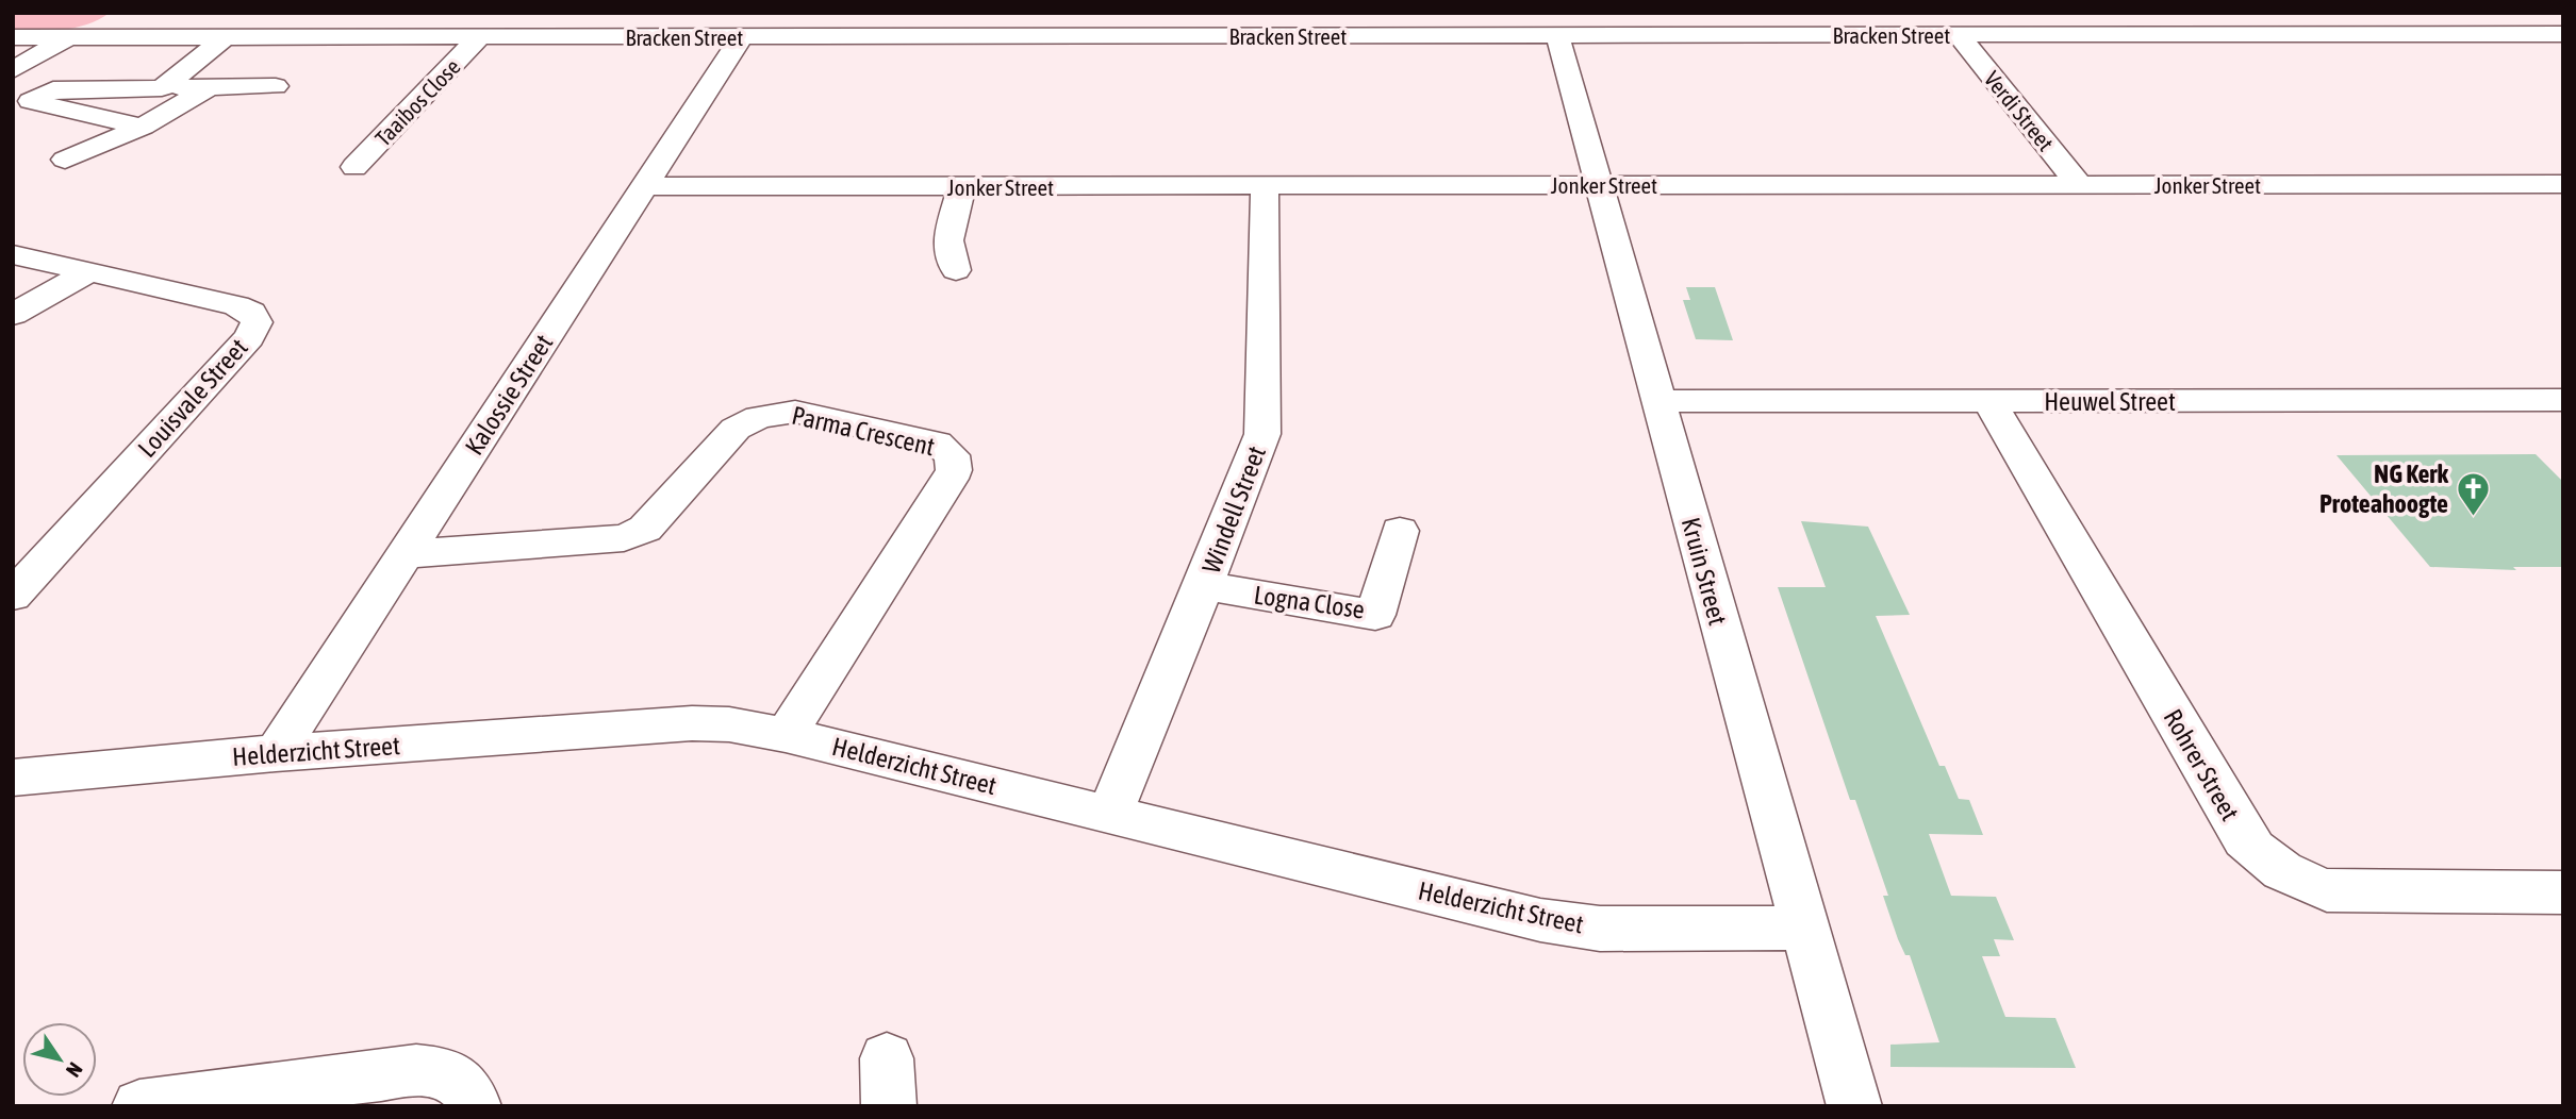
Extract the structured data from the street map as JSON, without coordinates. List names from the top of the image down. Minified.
{"streets":{"street":["Bracken Street","Taaibos Close","Verdi Street","Jonker Street","Kalossie Street","Louisvale Street","Heuwel Street","Parma Crescent","Windell Street","Kruin Street","Logna Close","Helderzicht Street","Rohrer Street"]},"crossings":[["Bracken Street","Taaibos Close"],["Bracken Street","Verdi Street"],["Bracken Street","Kalossie Street"],["Bracken Street","Kruin Street"],["Verdi Street","Jonker Street"],["Jonker Street","Kalossie Street"],["Jonker Street","Windell Street"],["Jonker Street","Kruin Street"],["Kalossie Street","Parma Crescent"],["Kalossie Street","Helderzicht Street"],["Heuwel Street","Kruin Street"],["Heuwel Street","Rohrer Street"],["Parma Crescent","Helderzicht Street"],["Windell Street","Logna Close"],["Windell Street","Helderzicht Street"],["Kruin Street","Helderzicht Street"]],"places":{"church":["NG Kerk Proteahoogte"]},"north":"bottom right"}
